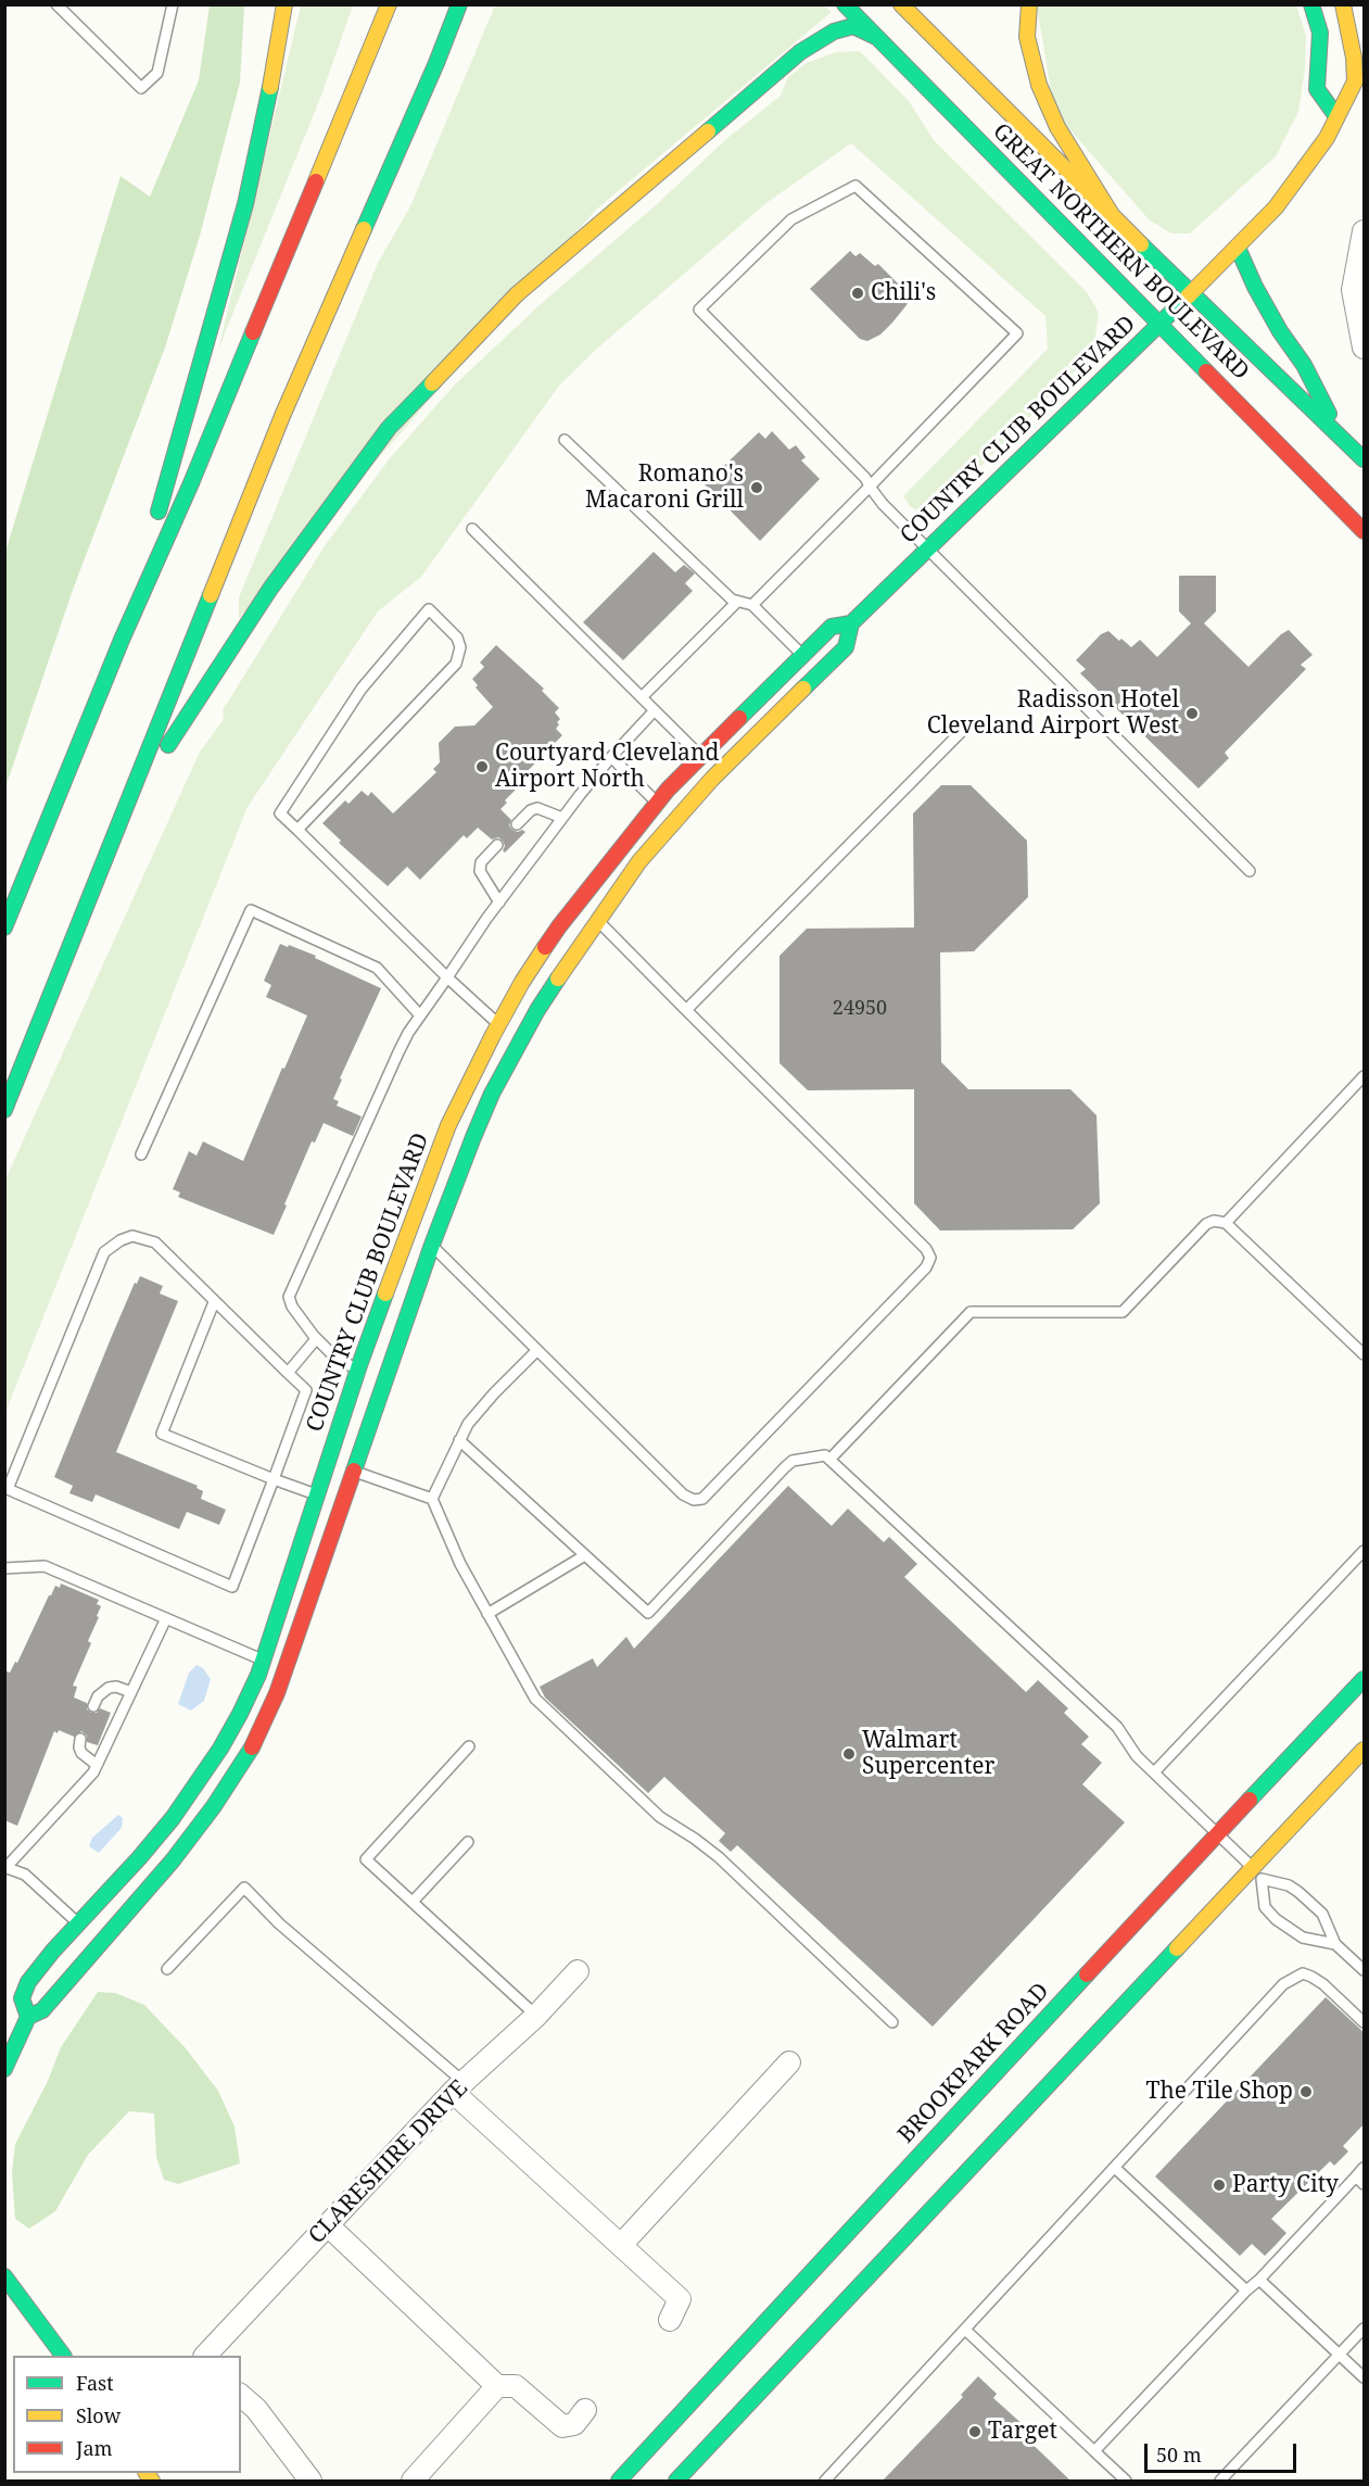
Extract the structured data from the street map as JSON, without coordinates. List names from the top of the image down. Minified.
{"streets":{"main road":["GREAT NORTHERN BOULEVARD","COUNTRY CLUB BOULEVARD","BROOKPARK ROAD"],"street":["CLARESHIRE DRIVE"]},"crossings":[["GREAT NORTHERN BOULEVARD","COUNTRY CLUB BOULEVARD"]],"places":["Chili's","Romano's Macaroni Grill","Radisson Hotel Cleveland Airport West","Courtyard Cleveland Airport North","Walmart Supercenter","The Tile Shop","Party City","Target"],"house_numbers":["24950"],"legend":["Fast","Slow","Jam"],"scale_bar":"50 m"}
